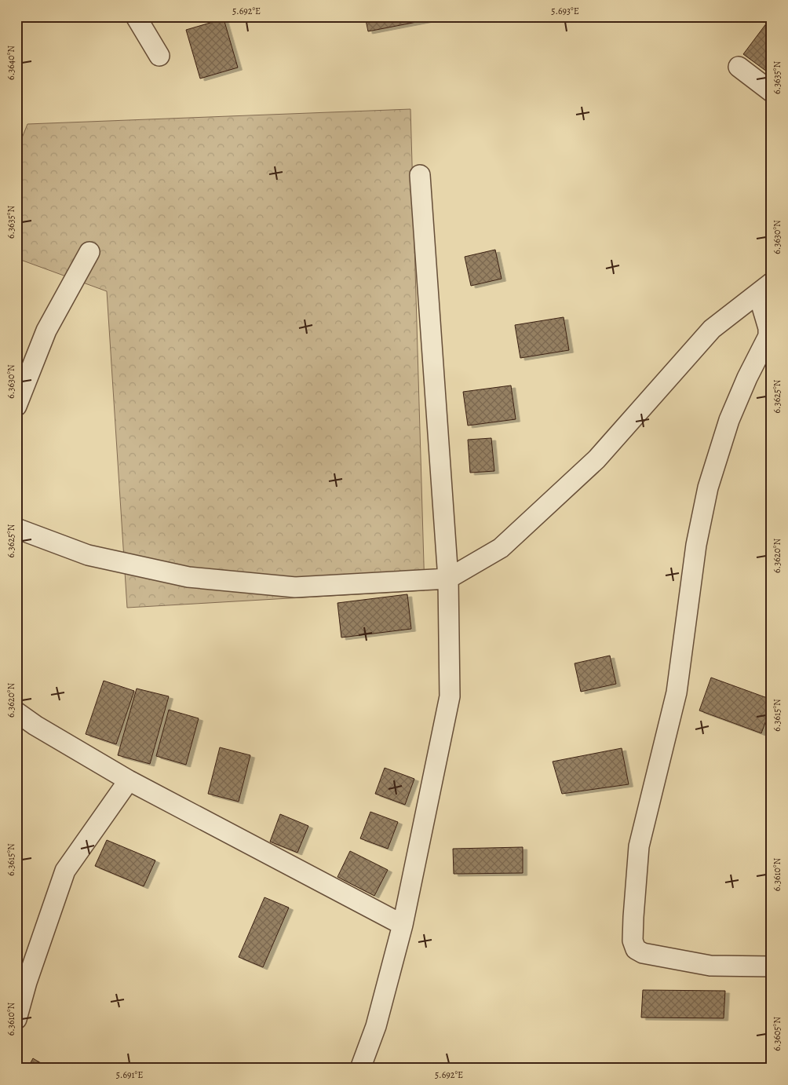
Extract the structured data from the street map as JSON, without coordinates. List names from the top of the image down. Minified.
{"coordinates":["5.692°E","5.693°E","6.3640°N","6.3635°N","6.3630°N","6.3625°N","6.3620°N","6.3615°N","6.3610°N","6.3605°N","5.691°E"]}
